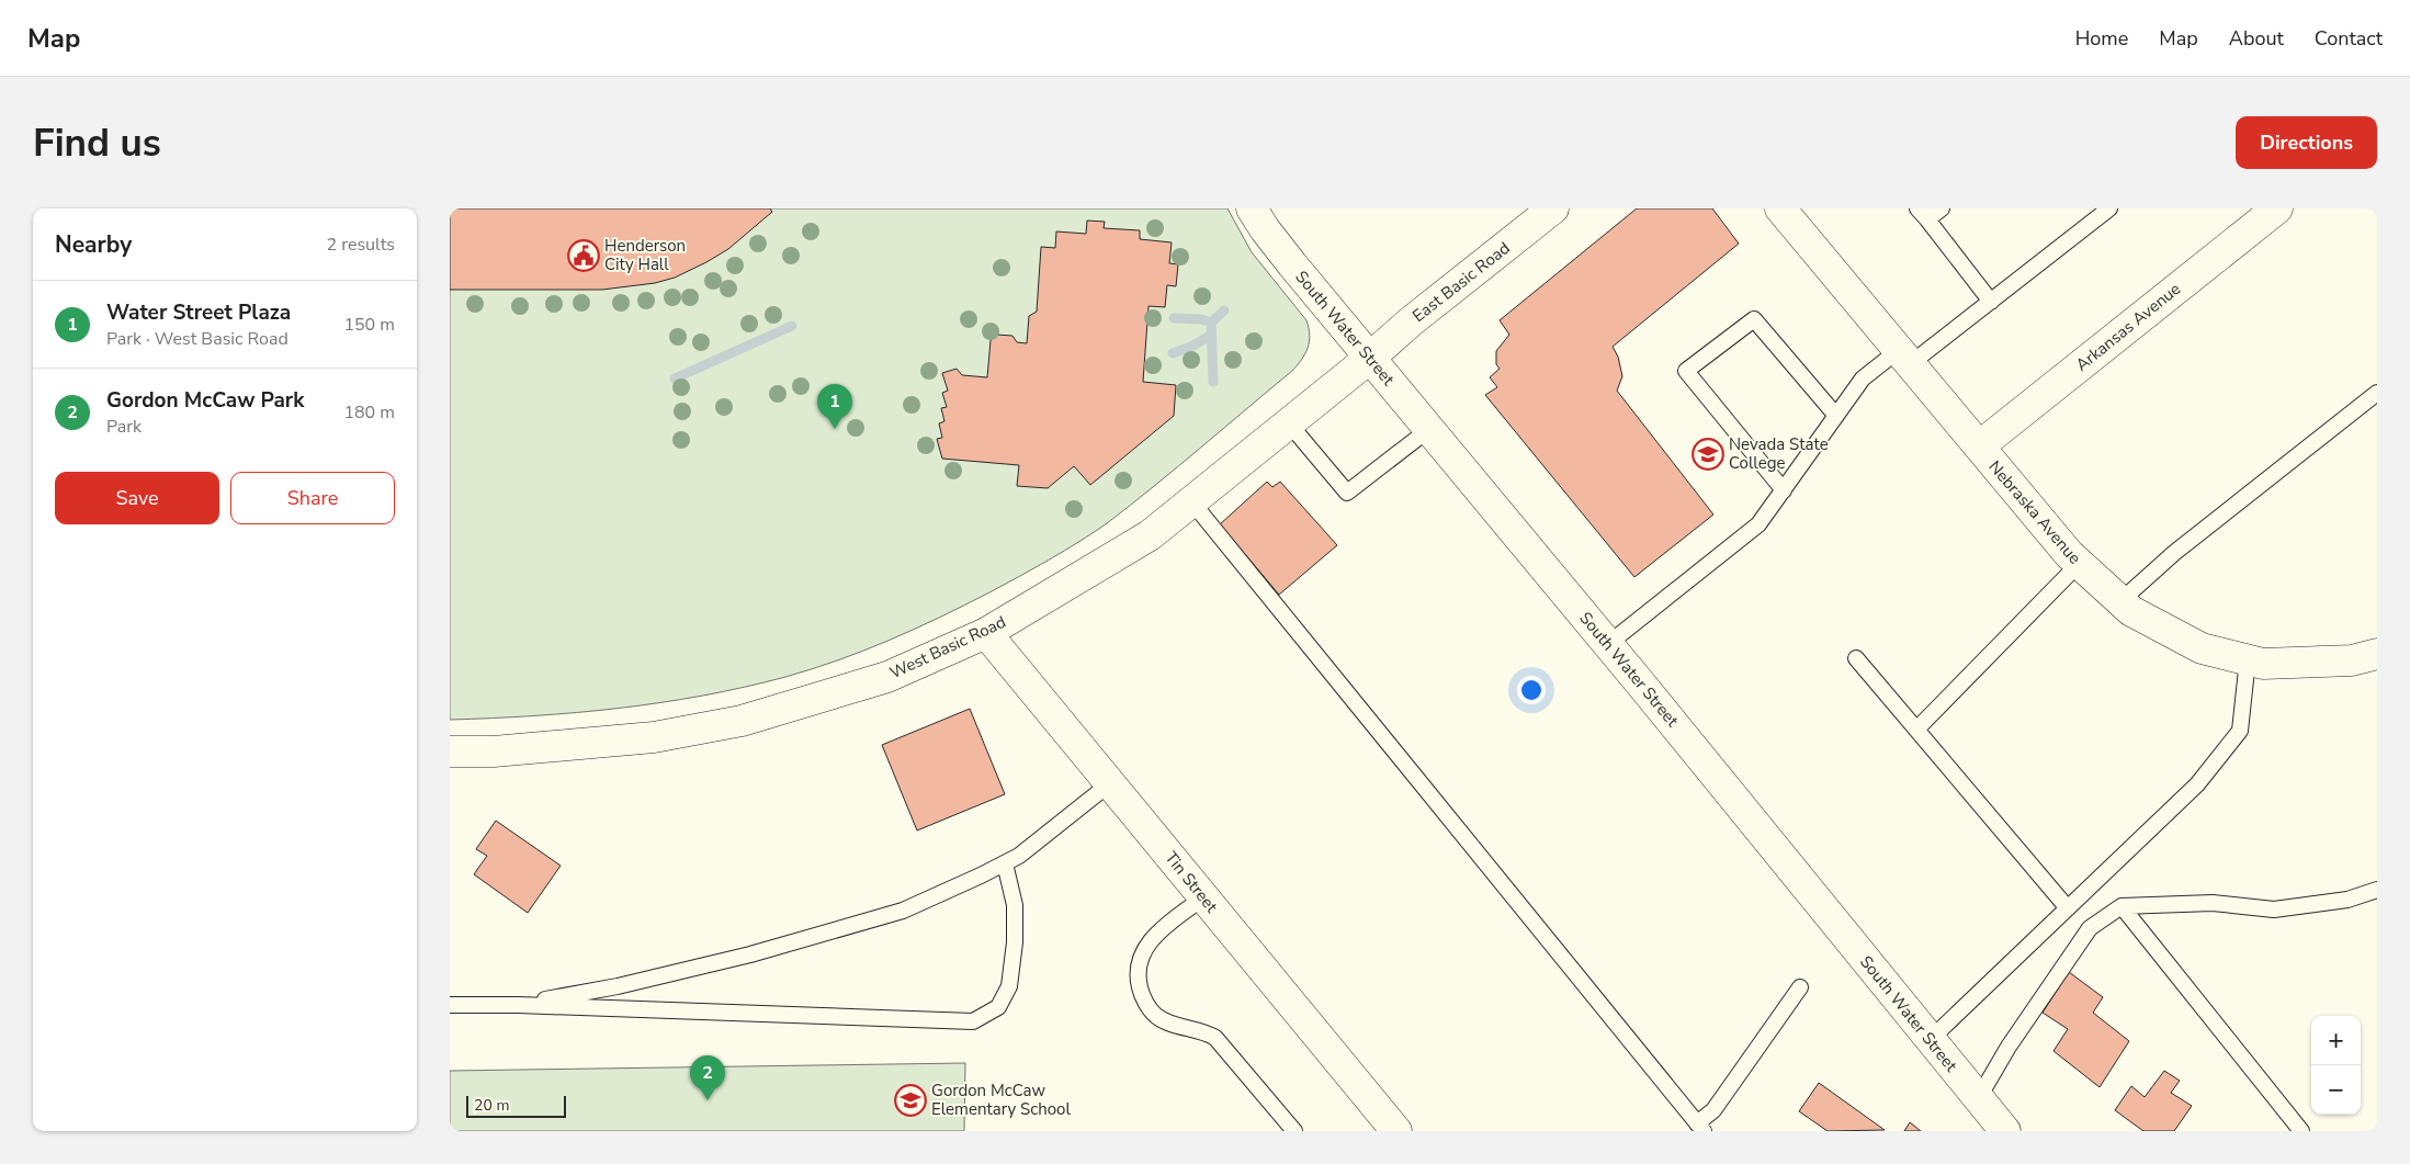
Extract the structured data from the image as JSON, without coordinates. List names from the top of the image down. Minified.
{"streets":{"street":["East Basic Road","Arkansas Avenue","South Water Street","Nebraska Avenue","West Basic Road","Tin Street"]},"crossings":[["East Basic Road","South Water Street"],["East Basic Road","West Basic Road"],["Arkansas Avenue","Nebraska Avenue"],["South Water Street","West Basic Road"],["West Basic Road","Tin Street"]],"places":{"public building":["Henderson City Hall"],"school or university":["Nevada State College","Gordon McCaw Elementary School"]},"scale_bar":"20 m","page":{"header":"Map","nav":["Home","Map","About","Contact"],"buttons":["Directions",["Save","Share"]],"title":"Find us","heading":["Nearby","2 results"],"list":[{"mark":"1","name":"Water Street Plaza","note":"Park · West Basic Road","value":"150 m"},{"mark":"2","name":"Gordon McCaw Park","note":"Park","value":"180 m"}],"pins":["1","2"],"map_buttons":["+","−"],"scale":"20 m"}}
